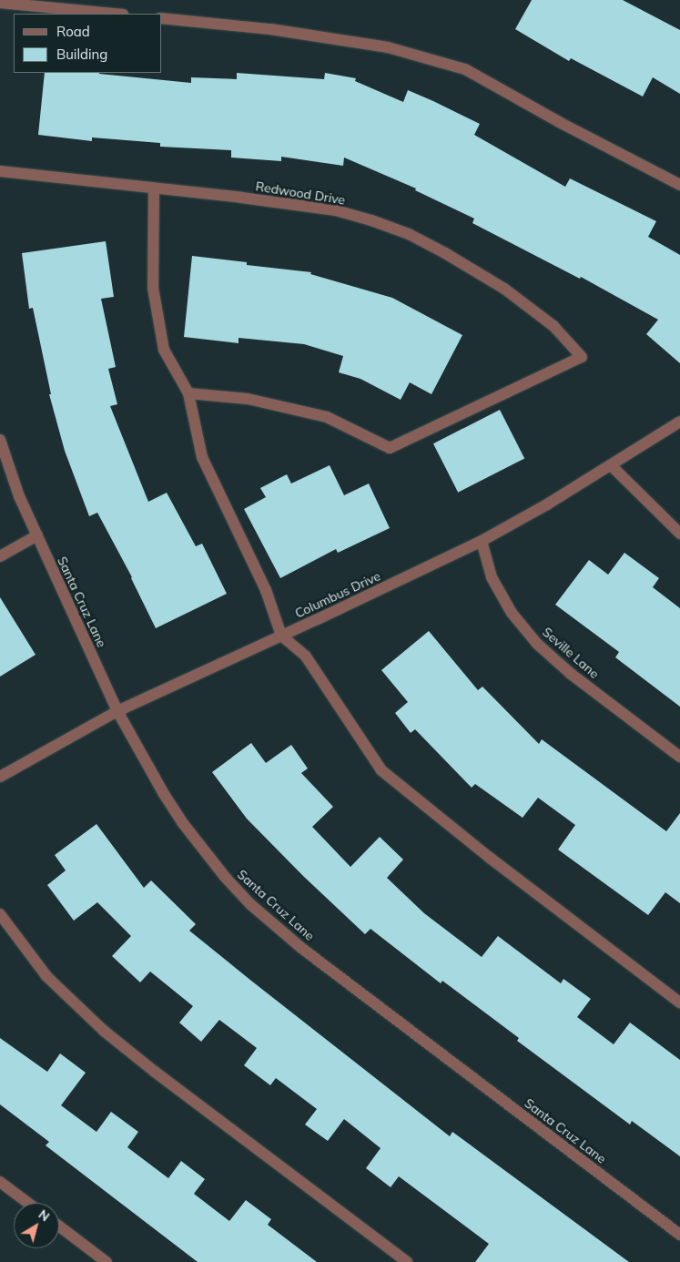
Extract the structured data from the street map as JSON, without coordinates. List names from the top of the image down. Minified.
{"streets":{"street":["Redwood Drive","Columbus Drive","Santa Cruz Lane","Seville Lane"]},"crossings":[["Columbus Drive","Santa Cruz Lane"],["Columbus Drive","Seville Lane"]],"legend":["Road","Building"],"north":"top right"}
